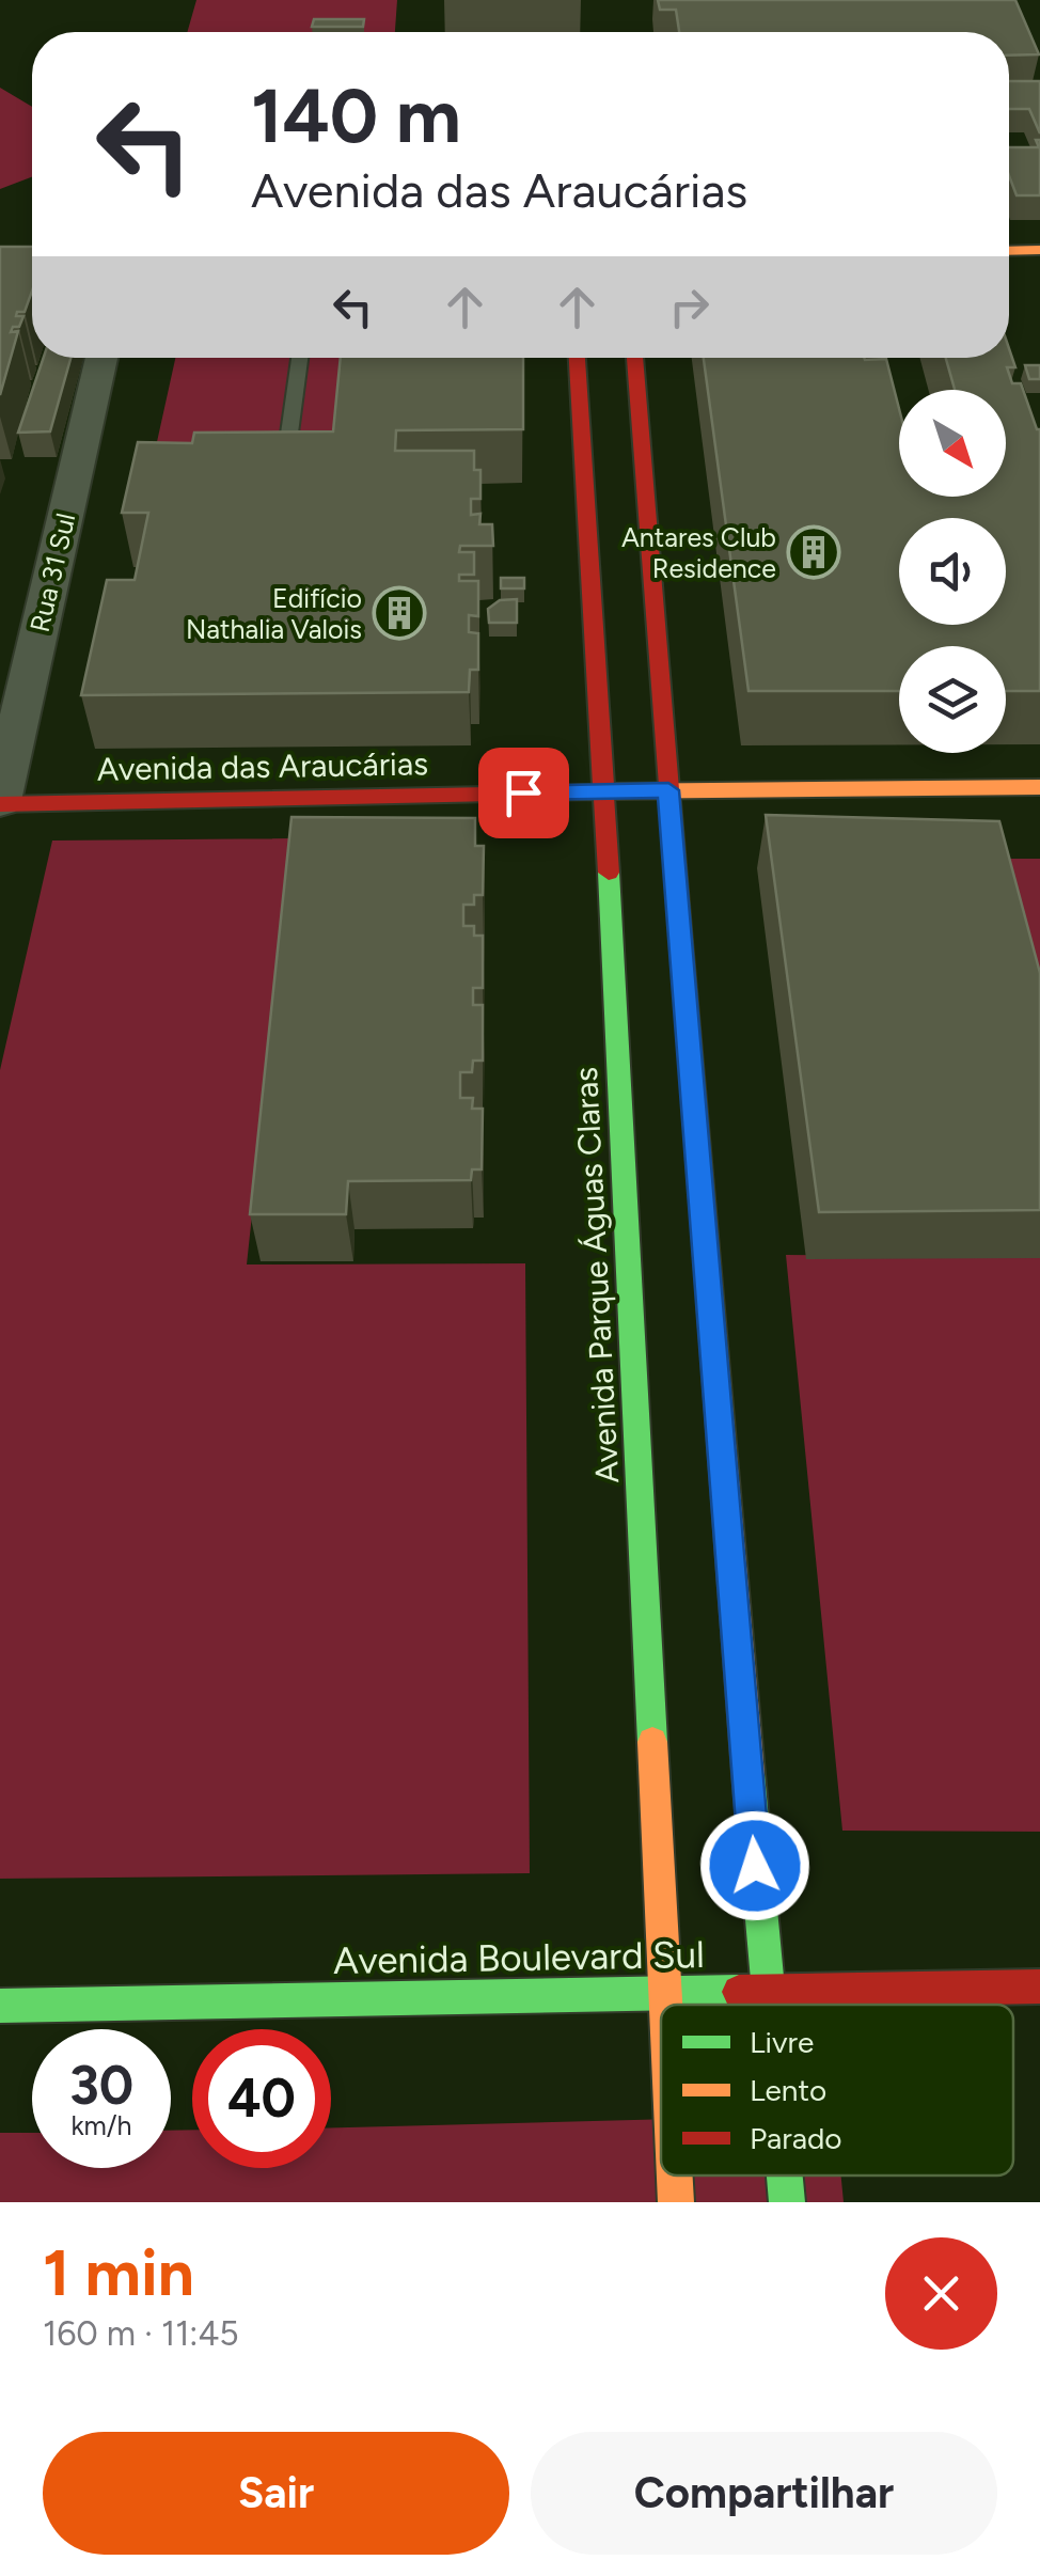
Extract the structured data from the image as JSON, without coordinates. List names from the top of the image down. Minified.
{"streets":{"street":["Rua 31 Sul","Avenida das Araucárias","Avenida Parque Águas Claras","Avenida Boulevard Sul"]},"crossings":[["Rua 31 Sul","Avenida das Araucárias"],["Avenida das Araucárias","Avenida Parque Águas Claras"],["Avenida Parque Águas Claras","Avenida Boulevard Sul"]],"places":{"building":["Antares Club Residence","Edifício Nathalia Valois"]},"legend":["Livre","Lento","Parado"],"north":"bottom right","page":{"turn":["140 m","Avenida das Araucárias"],"speed":"30 km/h","limit":"40","heading":["1 min","160 m · 11:45"],"buttons":["Sair","Compartilhar"]}}
